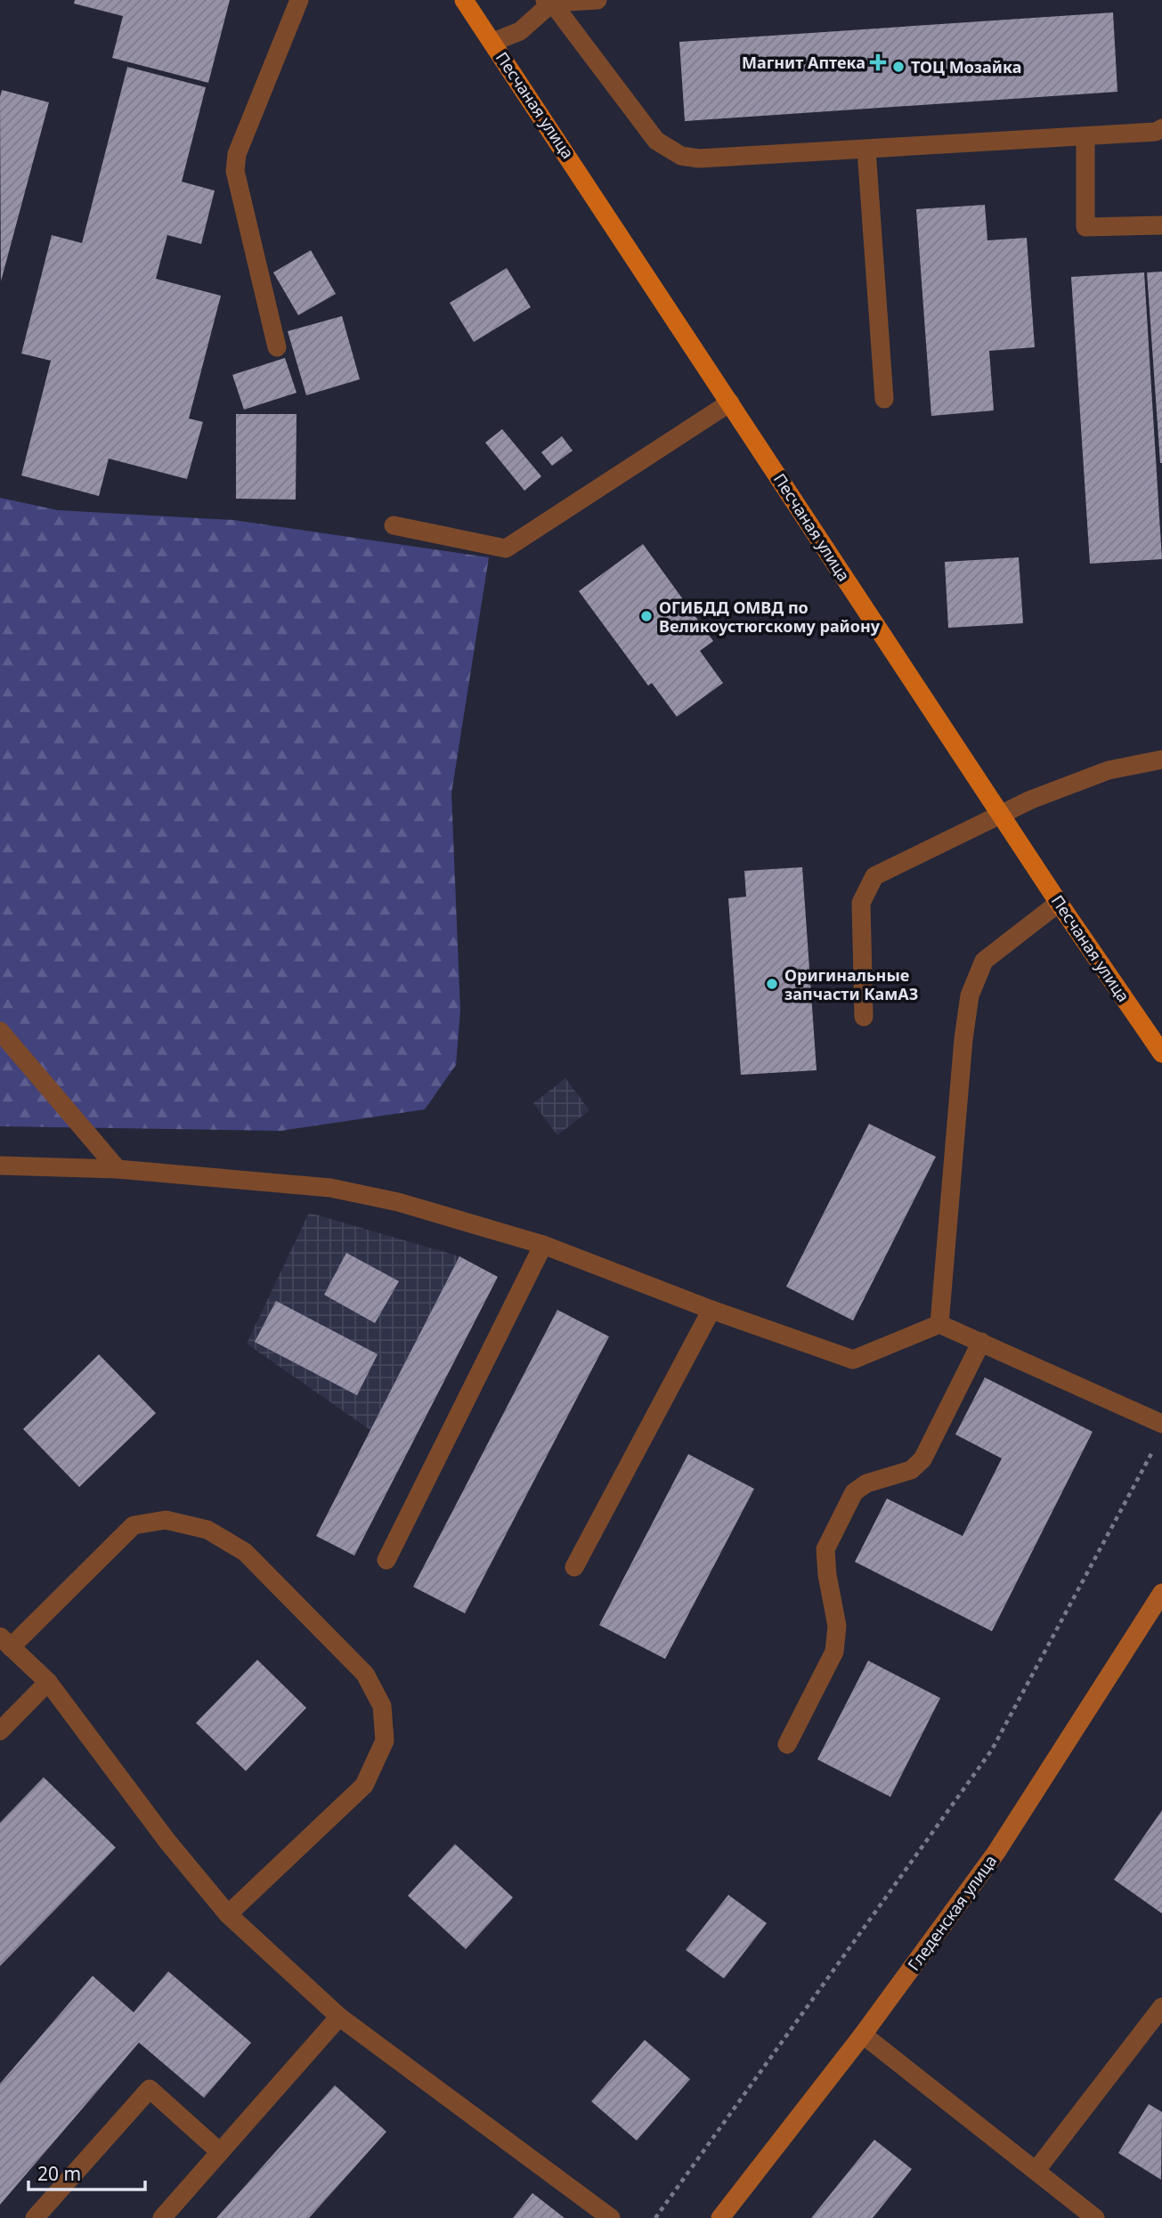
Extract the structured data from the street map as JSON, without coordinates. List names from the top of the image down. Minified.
{"streets":{"main road":["Песчаная улица","Гледенская улица"]},"places":{"health":["Магнит Аптека"],"other":["ТОЦ Мозайка","ОГИБДД ОМВД по Великоустюгскому району","Оригинальные запчасти КамАЗ"]},"scale_bar":"20 m"}
